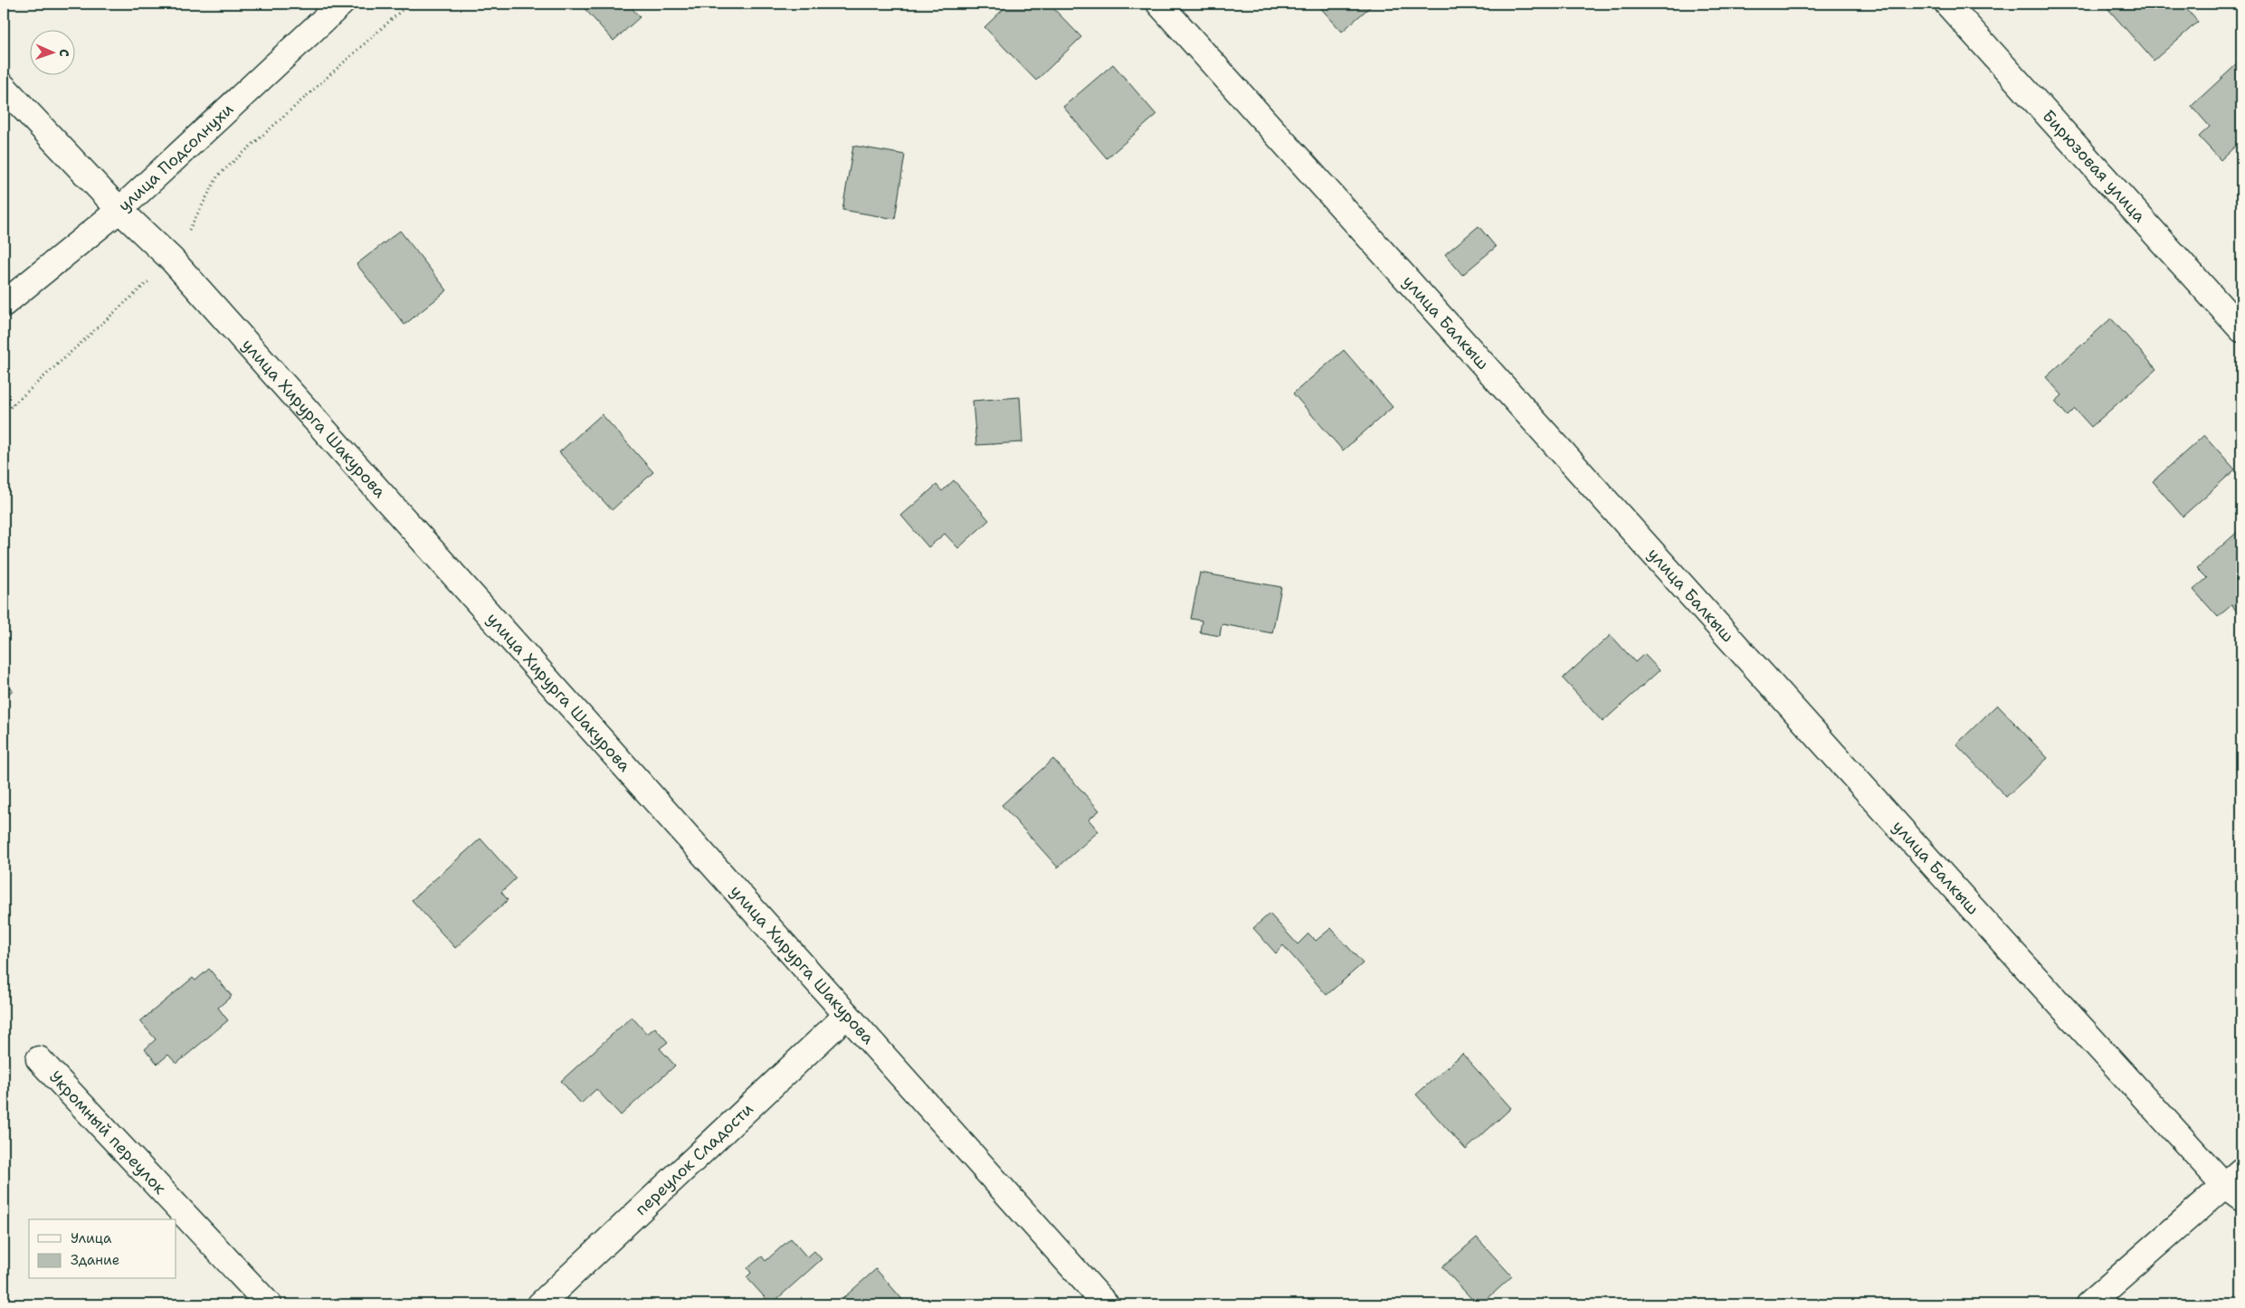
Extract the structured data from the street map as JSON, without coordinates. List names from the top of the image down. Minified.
{"streets":{"street":["улица Подсолнухи","Бирюзовая улица","улица Балкыш","улица Хирурга Шакурова","Укромный переулок","переулок Сладости"]},"crossings":[["улица Подсолнухи","улица Хирурга Шакурова"],["улица Хирурга Шакурова","переулок Сладости"]],"legend":["Улица","Здание"],"north":"right"}
